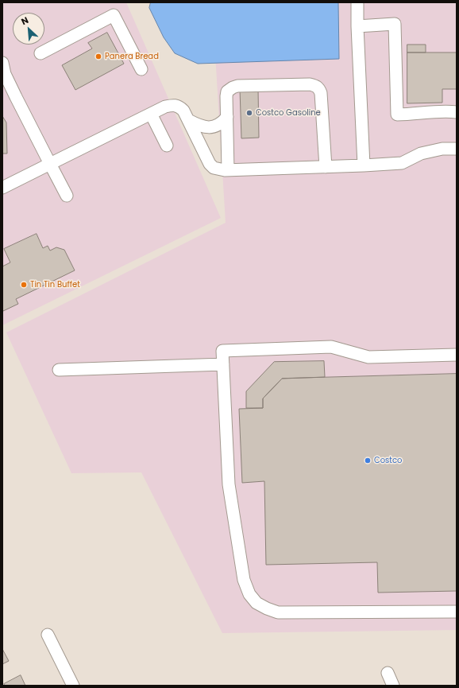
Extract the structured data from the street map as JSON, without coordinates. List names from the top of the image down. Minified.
{"places":["Panera Bread","Costco Gasoline","Tin Tin Buffet","Costco"],"north":"top left"}
